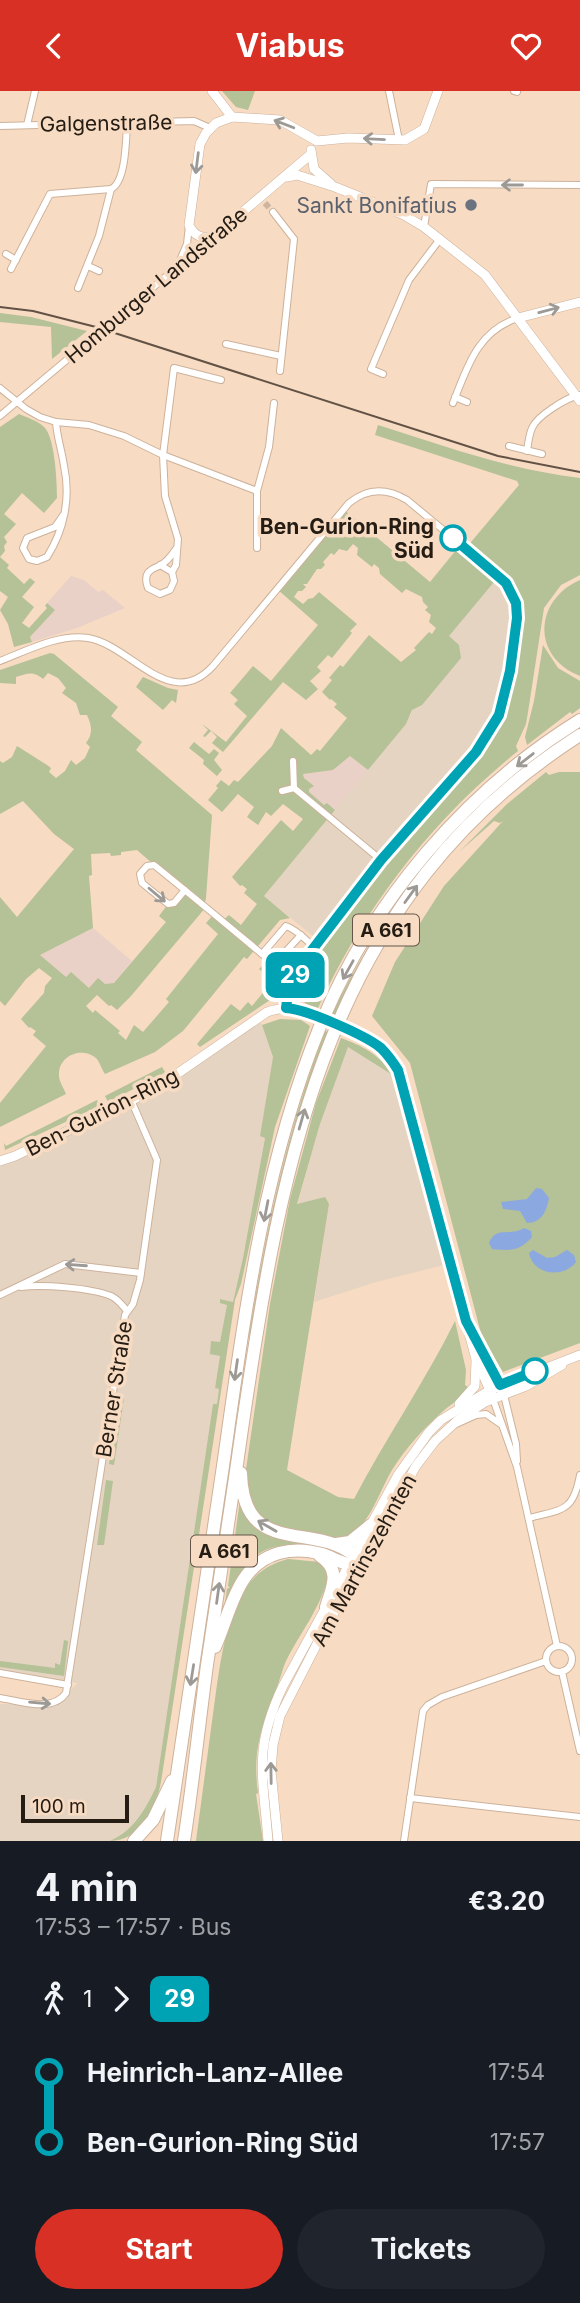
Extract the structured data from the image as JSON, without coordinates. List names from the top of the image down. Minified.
{"streets":{"highway":["A 661"],"street":["Galgenstraße","Homburger Landstraße","Ben-Gurion-Ring","Berner Straße","Am Martinszehnten"]},"crossings":[["A 661","Am Martinszehnten"],["Ben-Gurion-Ring","Berner Straße"]],"places":["Sankt Bonifatius","Ben-Gurion-Ring Süd"],"lines":["bus line 29"],"scale_bar":"100 m","page":{"header":"Viabus","on_map":"29","scale":"100 m","heading":["4 min","17:53 – 17:57 · Bus","€3.20"],"legs":["1","29"],"list":[{"name":"Heinrich-Lanz-Allee","value":"17:54"},{"name":"Ben-Gurion-Ring Süd","value":"17:57"}],"buttons":["Start","Tickets"]}}
